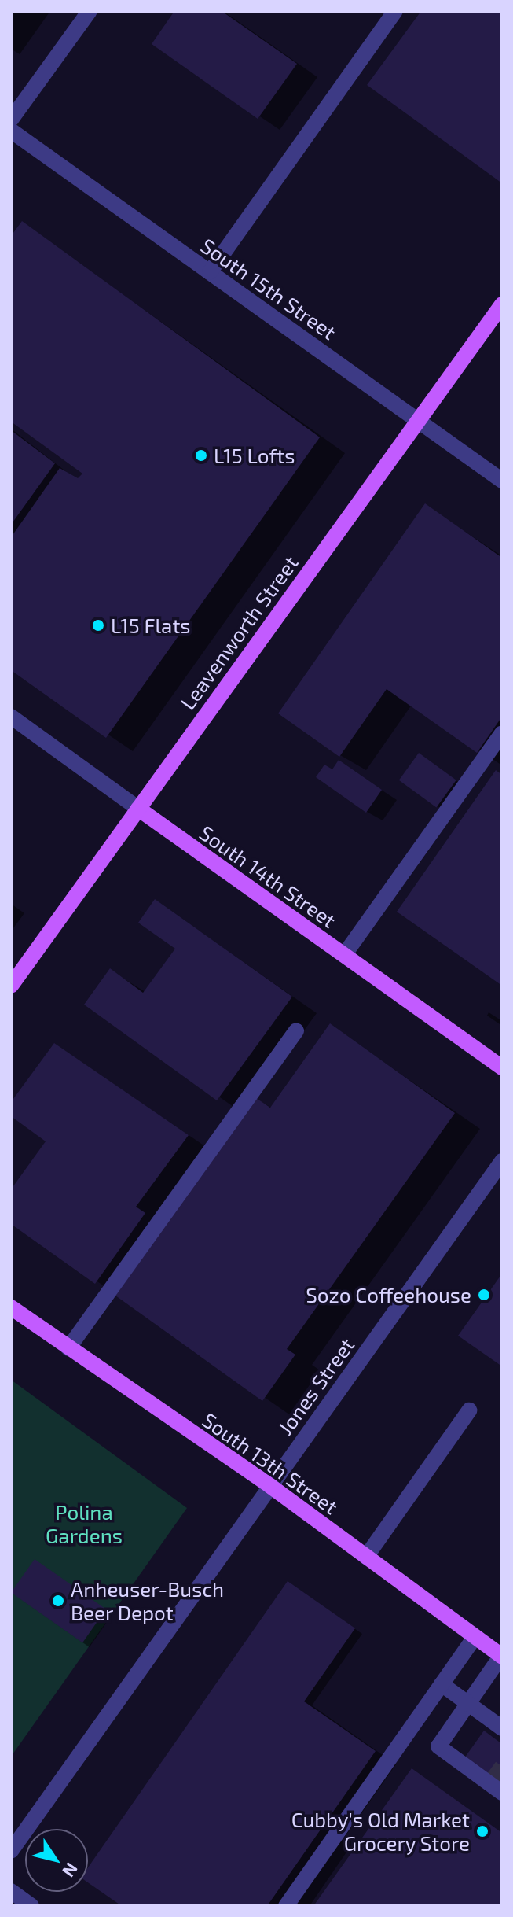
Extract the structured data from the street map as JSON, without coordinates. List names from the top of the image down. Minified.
{"streets":{"main road":["Leavenworth Street","South 14th Street","South 13th Street"],"street":["South 15th Street","Jones Street"]},"crossings":[["South 15th Street","Leavenworth Street"],["Leavenworth Street","South 14th Street"],["Jones Street","South 13th Street"]],"parks":["Polina Gardens"],"places":["L15 Lofts","L15 Flats","Sozo Coffeehouse","Anheuser-Busch Beer Depot","Cubby's Old Market Grocery Store"],"north":"bottom right"}
